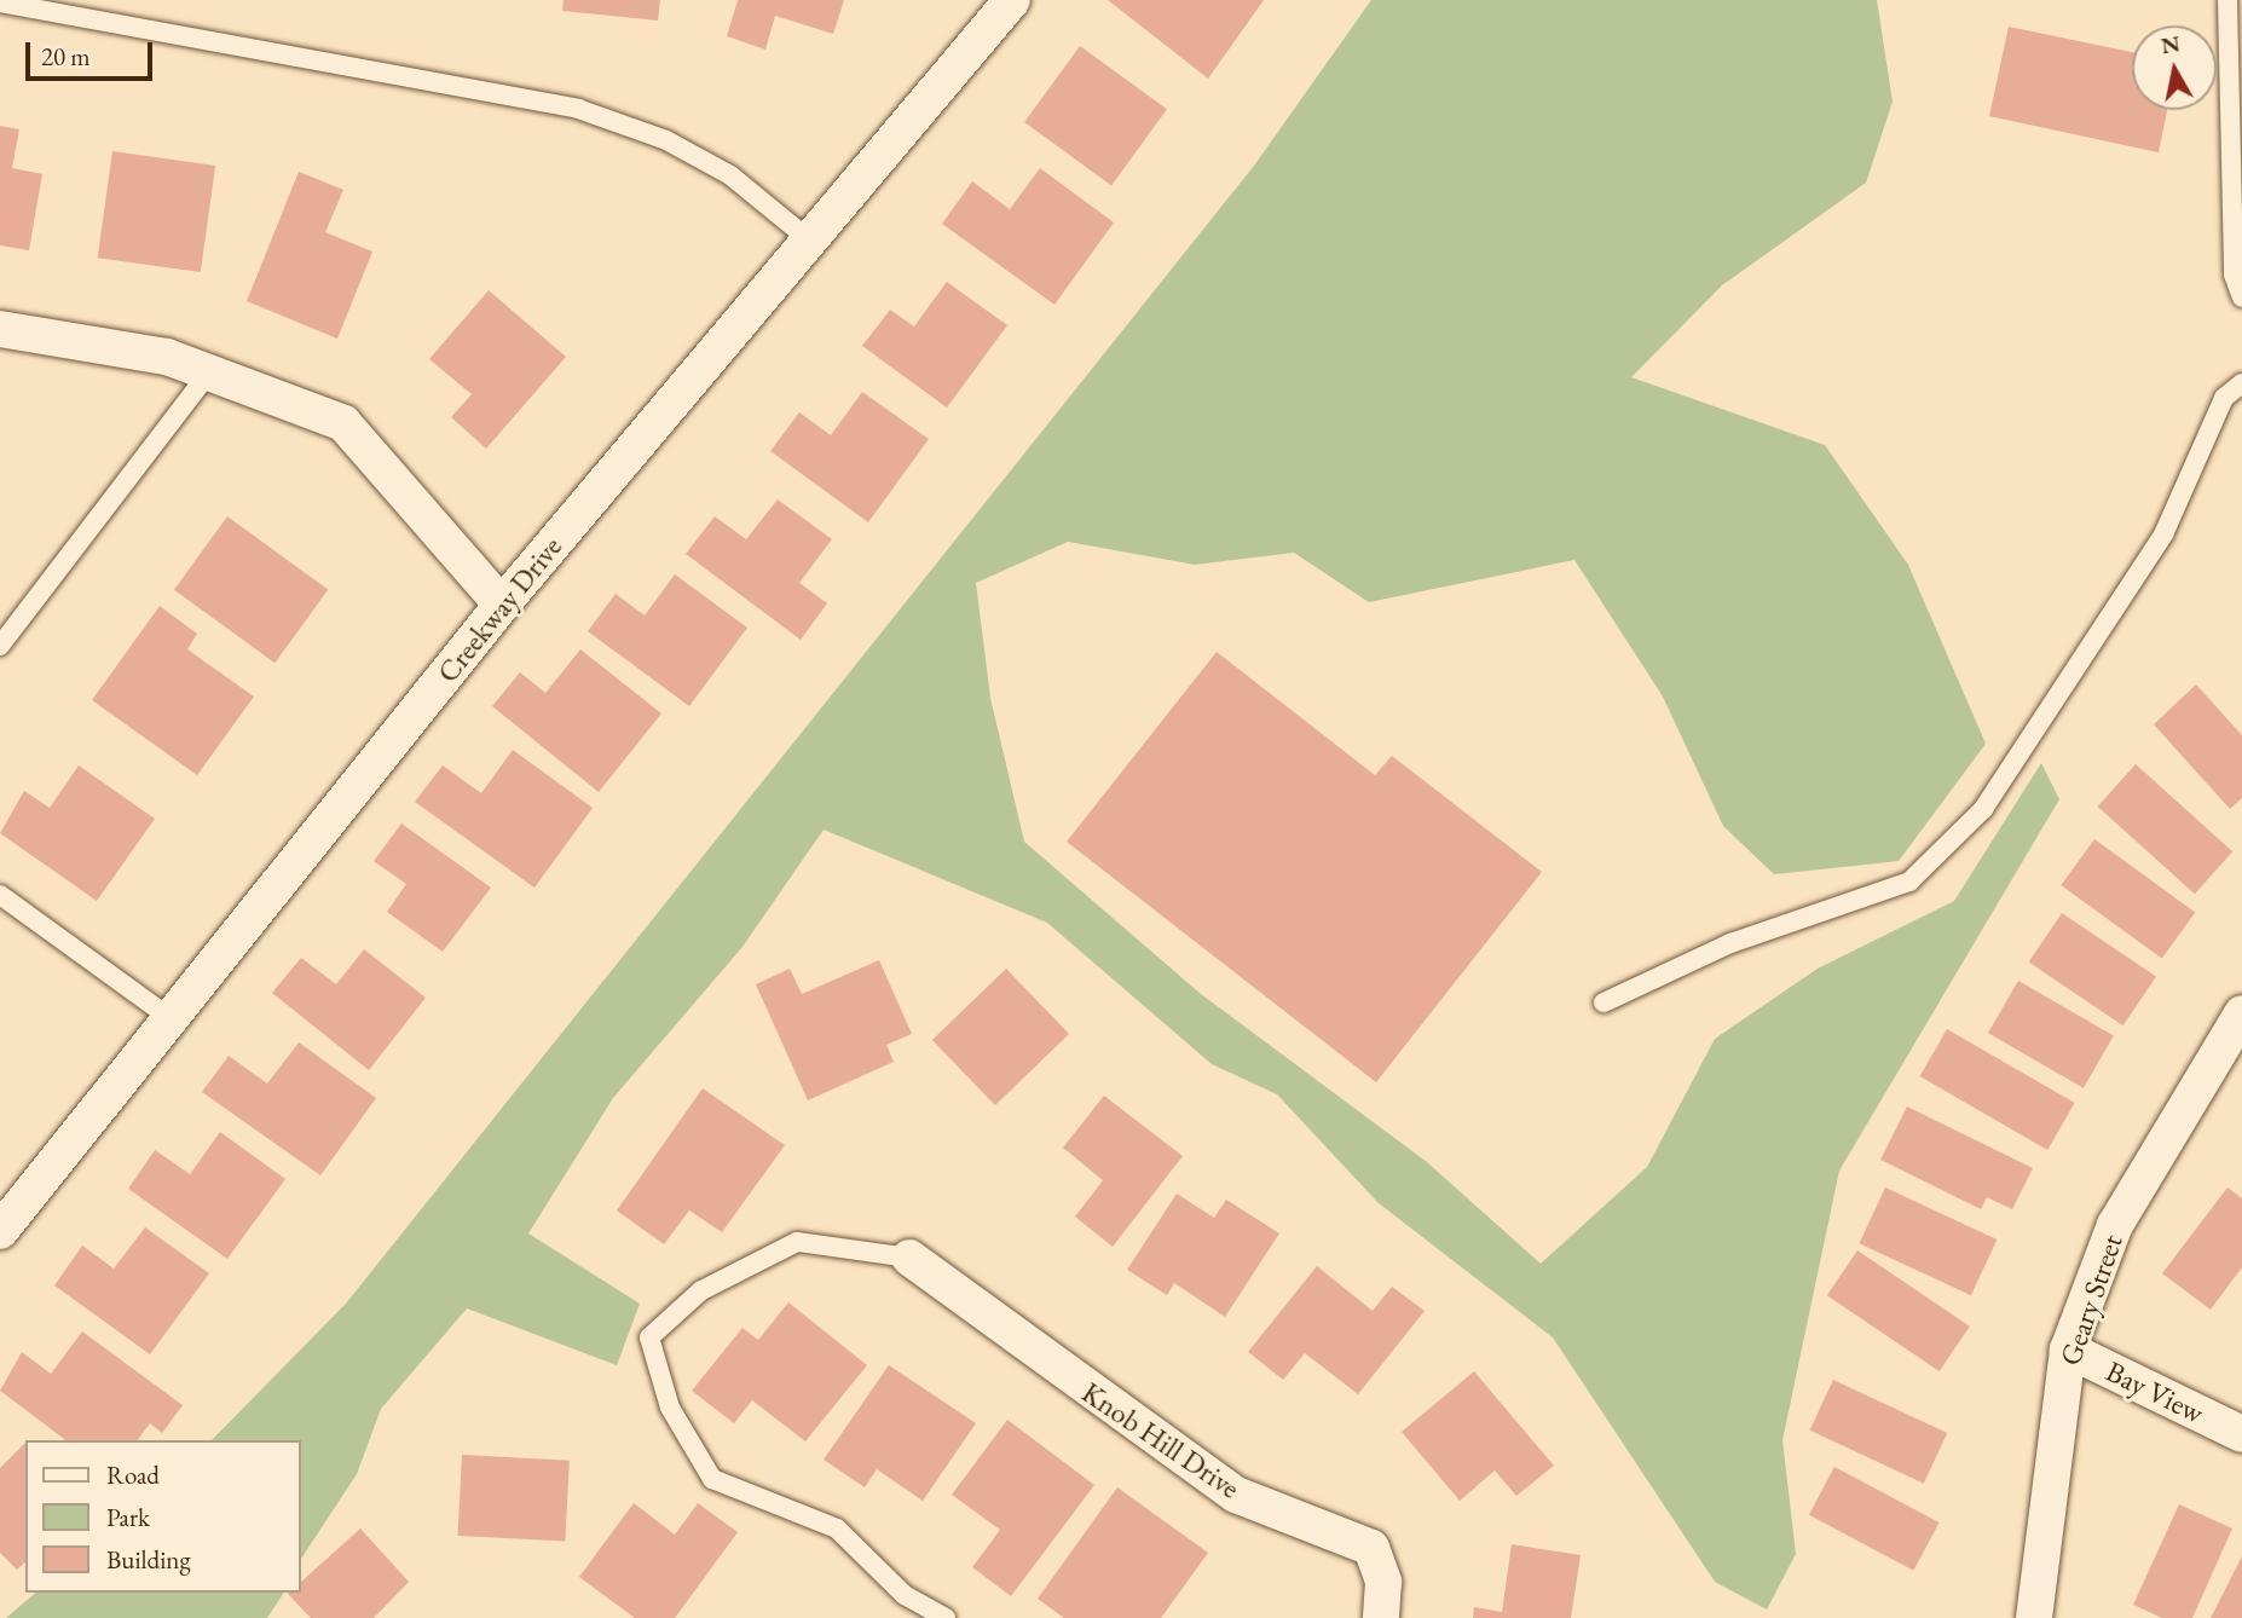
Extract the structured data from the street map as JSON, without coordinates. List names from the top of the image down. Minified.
{"streets":{"street":["Creekway Drive","Geary Street","Bay View","Knob Hill Drive"]},"crossings":[["Geary Street","Bay View"]],"legend":["Road","Park","Building"],"scale_bar":"20 m","north":"top"}
